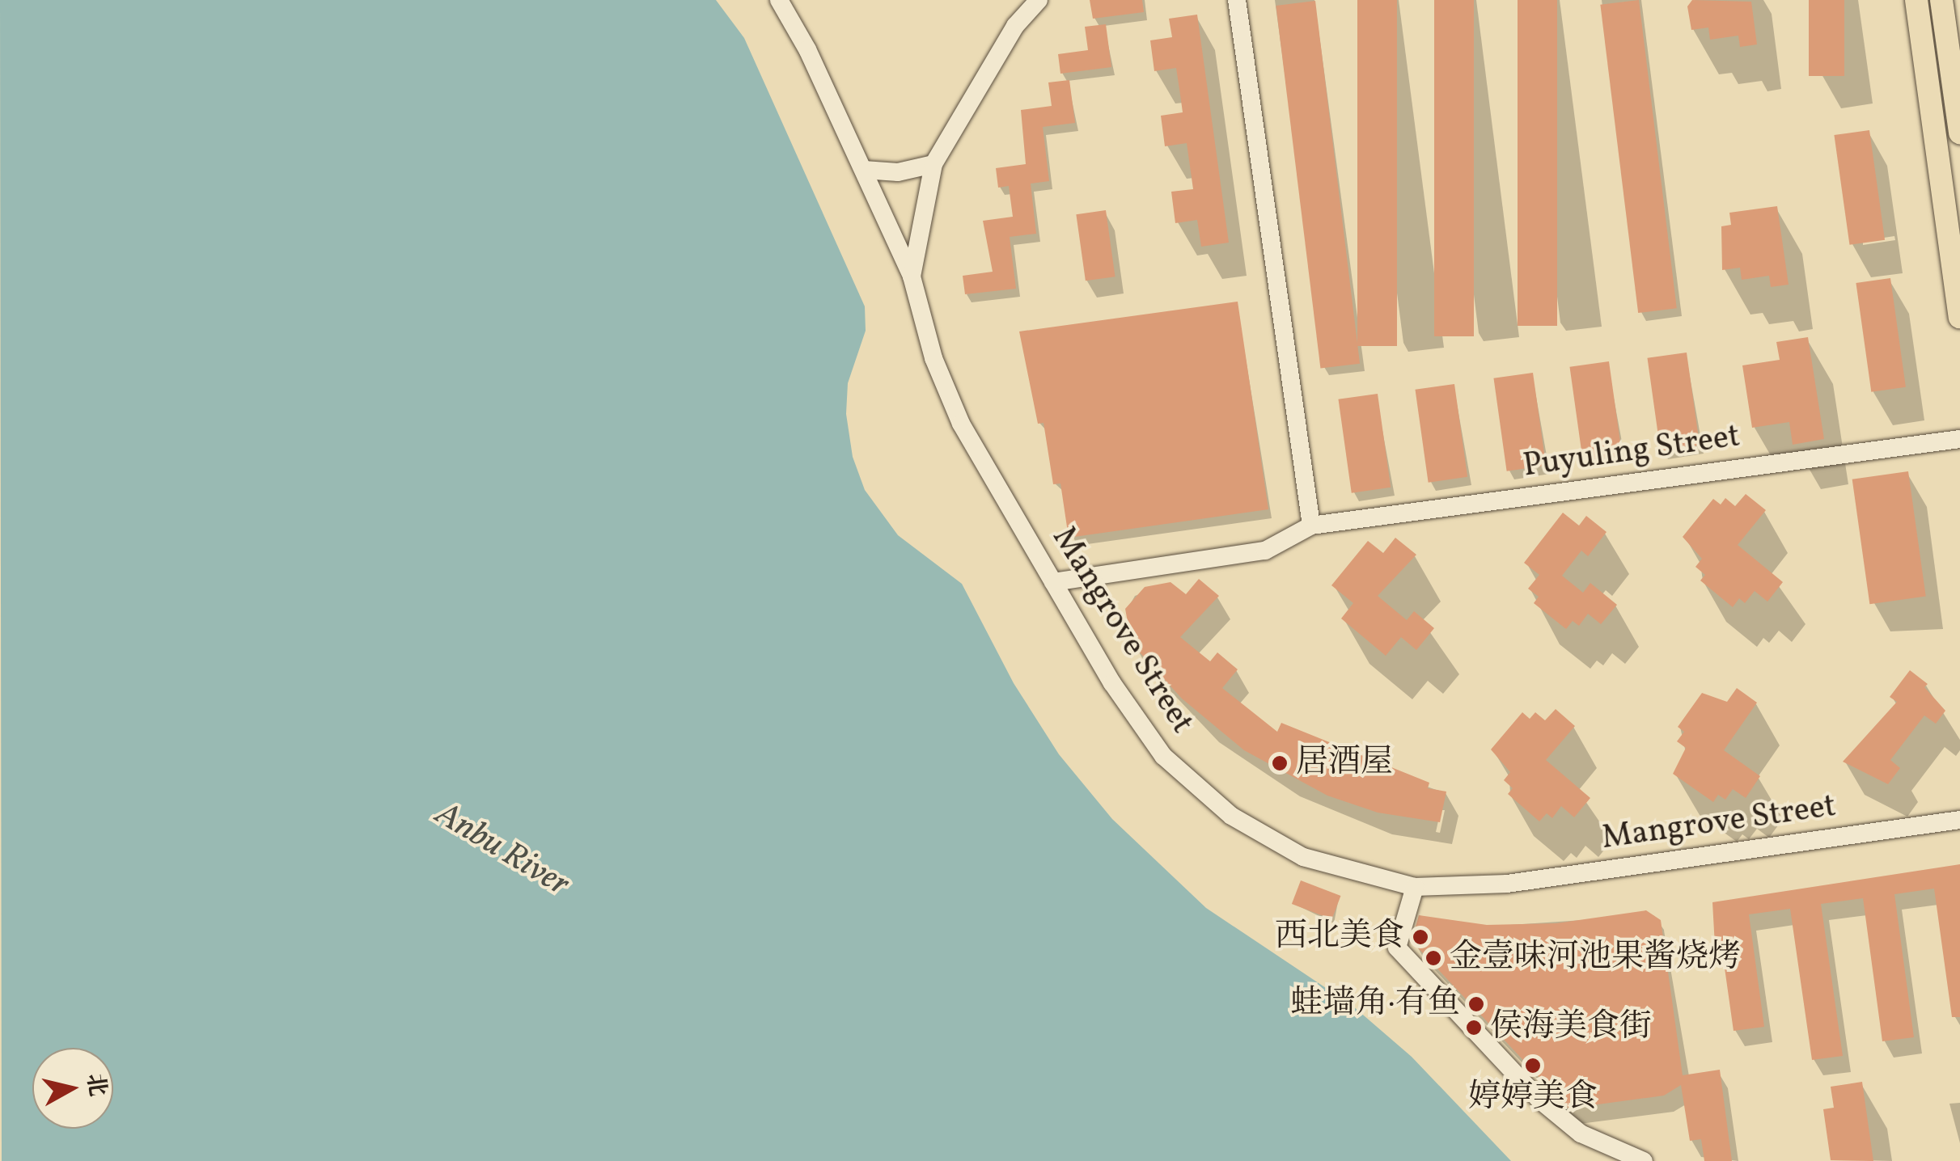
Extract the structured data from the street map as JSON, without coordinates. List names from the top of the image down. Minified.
{"streets":{"street":["Puyuling Street","Mangrove Street"]},"crossings":[["Puyuling Street","Mangrove Street"]],"water":["Anbu River"],"places":["居酒屋","西北美食","金壹味河池果酱烧烤","蛙墙角·有鱼","侯海美食街","婷婷美食"],"north":"right"}
